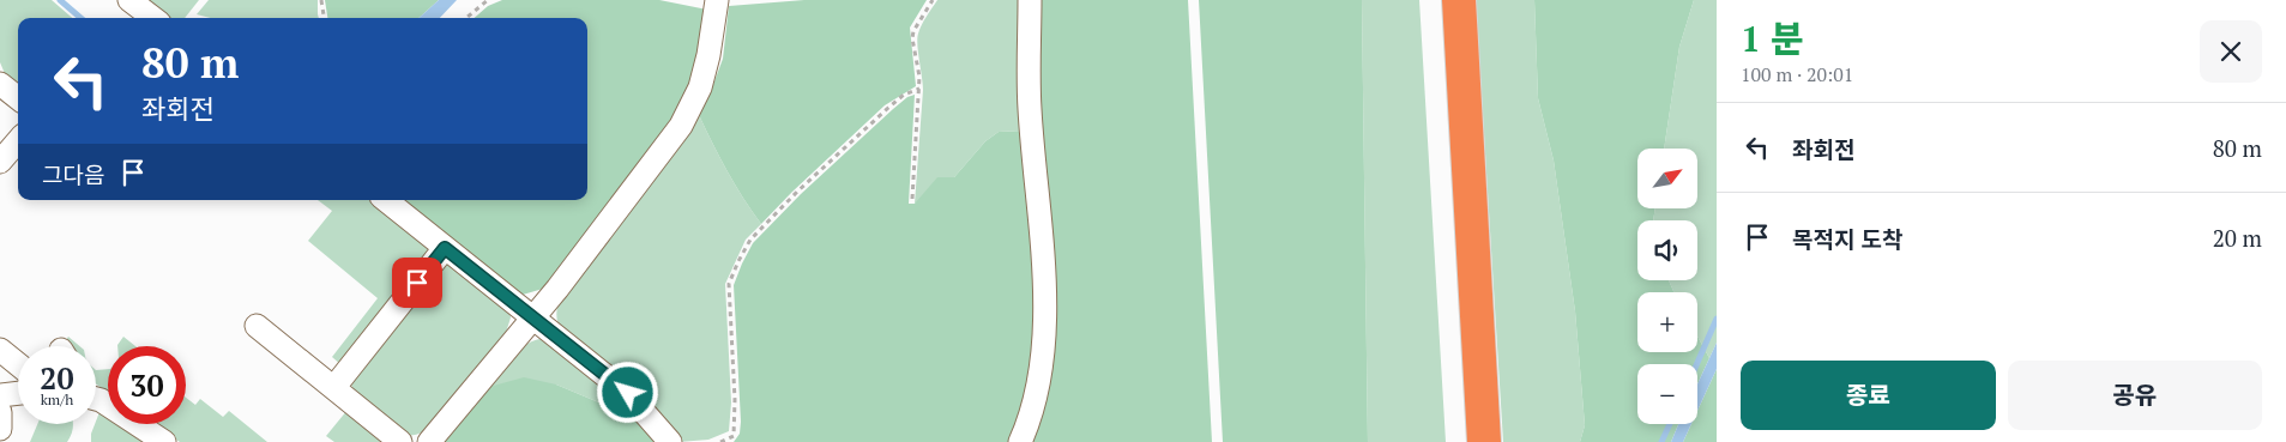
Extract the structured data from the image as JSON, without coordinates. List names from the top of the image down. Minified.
{"north":"top right","page":{"heading":["1 분","100 m · 20:01"],"turn":["80 m","좌회전"],"list":[{"name":"좌회전","value":"80 m"},{"name":"목적지 도착","value":"20 m"}],"then":"그다음","map_buttons":["+","−"],"speed":"20 km/h","limit":"30","buttons":["종료","공유"]}}
